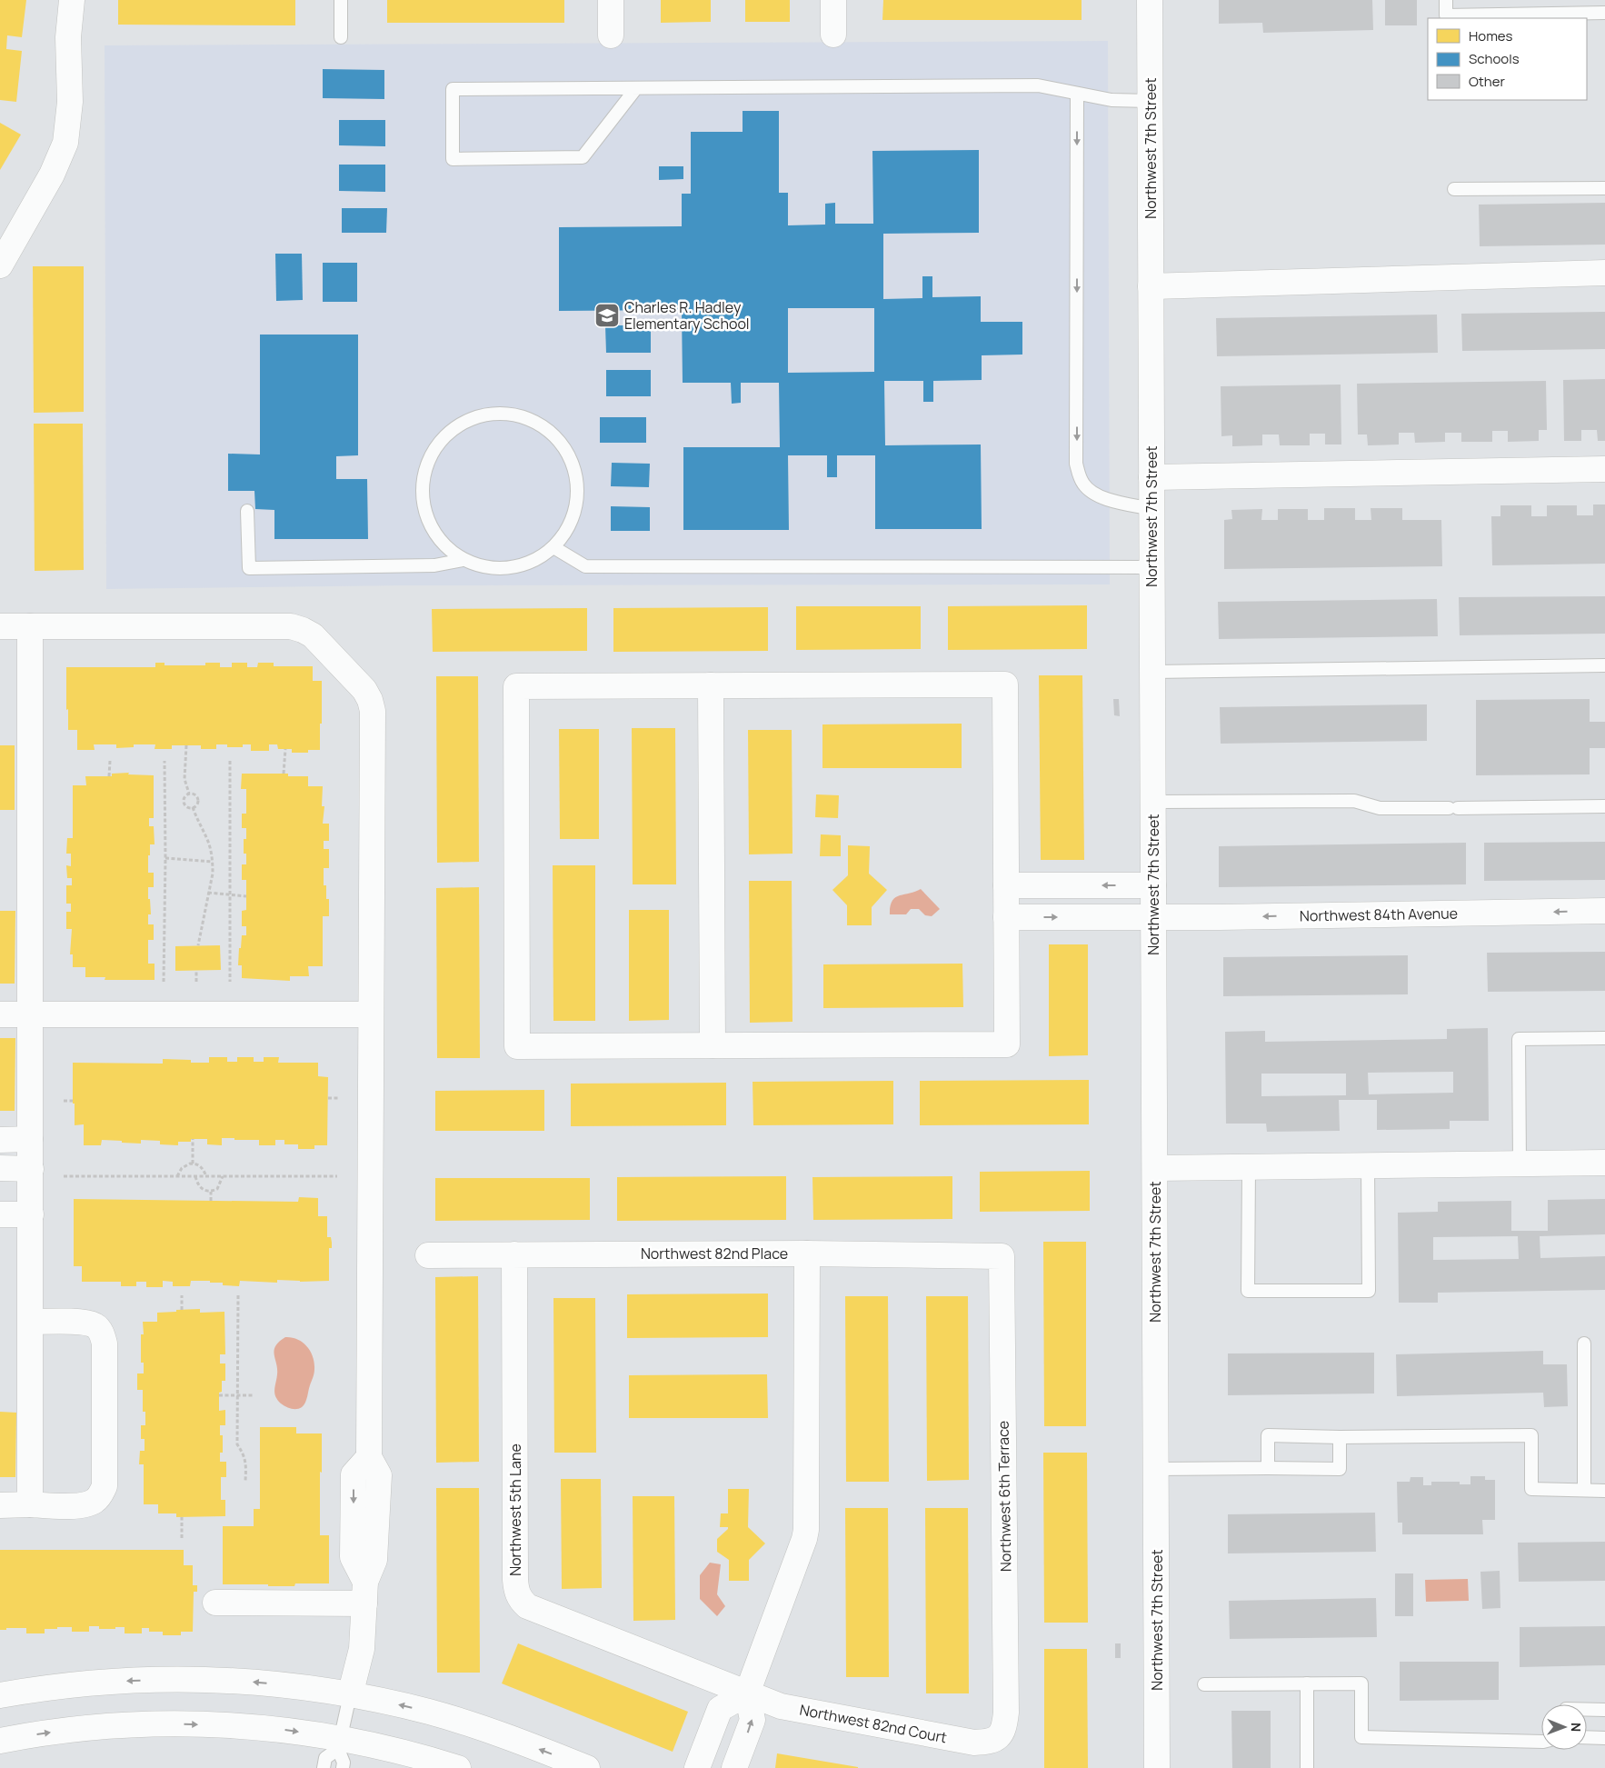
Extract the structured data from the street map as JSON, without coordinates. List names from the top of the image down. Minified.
{"streets":{"street":["Northwest 7th Street","Northwest 84th Avenue","Northwest 82nd Place","Northwest 6th Terrace","Northwest 5th Lane","Northwest 82nd Court"]},"crossings":[["Northwest 7th Street","Northwest 84th Avenue"],["Northwest 82nd Place","Northwest 6th Terrace"],["Northwest 82nd Place","Northwest 5th Lane"],["Northwest 6th Terrace","Northwest 82nd Court"],["Northwest 5th Lane","Northwest 82nd Court"]],"places":{"school or university":["Charles R. Hadley Elementary School"]},"legend":["Homes","Schools","Other"],"north":"right"}
